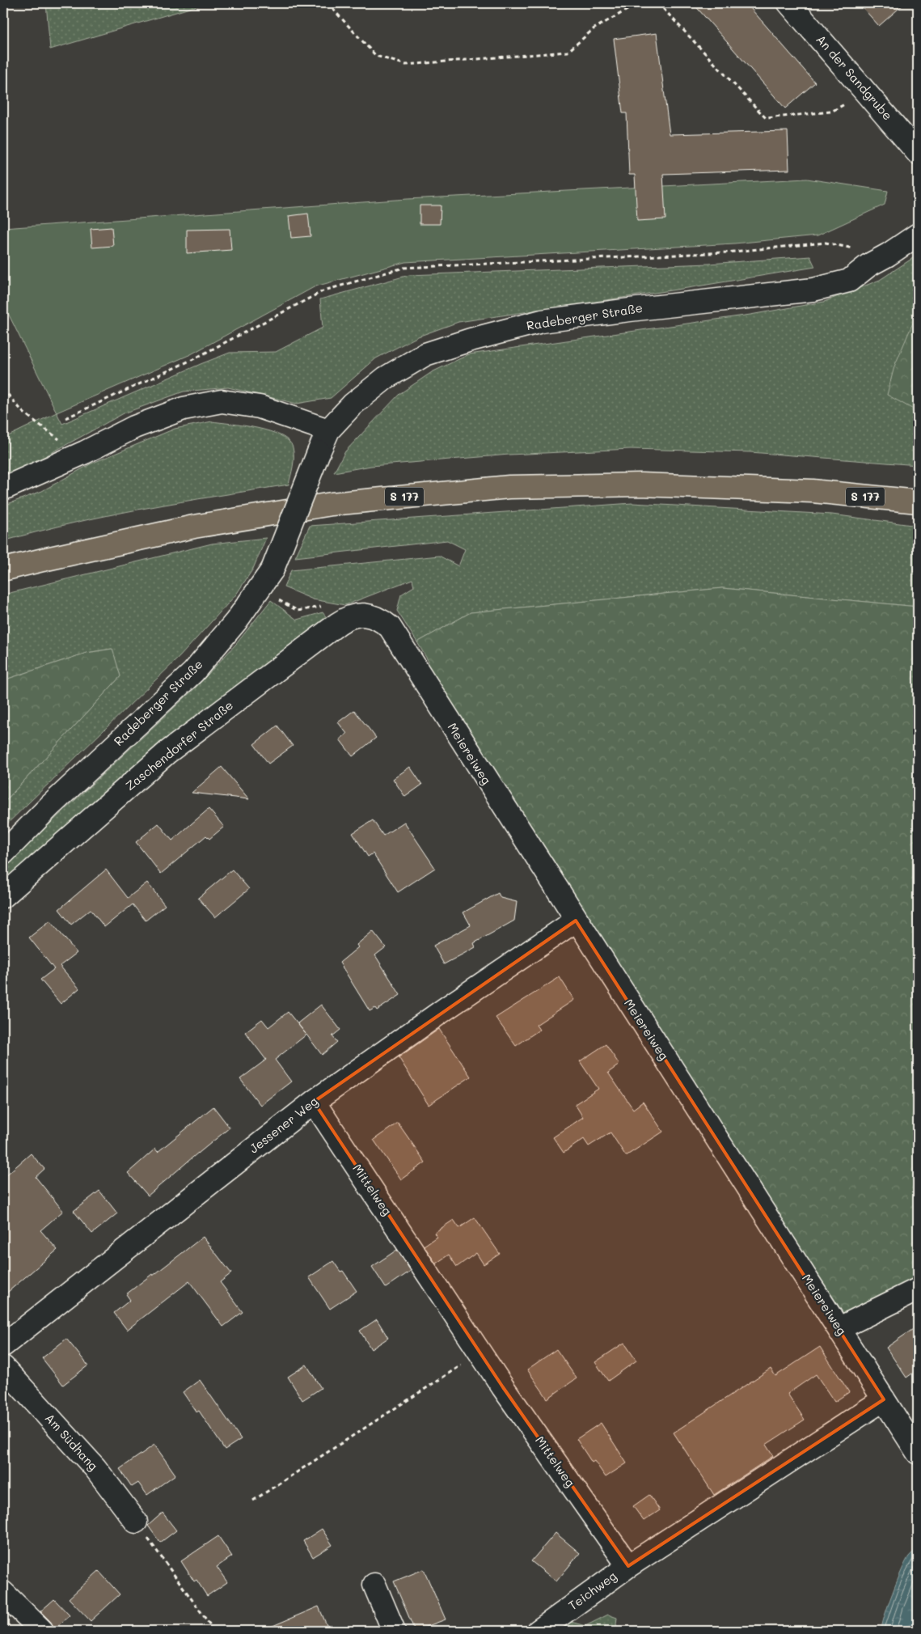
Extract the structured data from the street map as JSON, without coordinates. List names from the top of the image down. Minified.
{"streets":{"highway":["S 177"],"street":["An der Sandgrube","Radeberger Straße","Zaschendorfer Straße","Meiereiweg","Jessener Weg","Mittelweg","Am Südhang","Teichweg"]},"crossings":[["Zaschendorfer Straße","Meiereiweg"],["Meiereiweg","Jessener Weg"],["Jessener Weg","Mittelweg"],["Mittelweg","Teichweg"]]}
